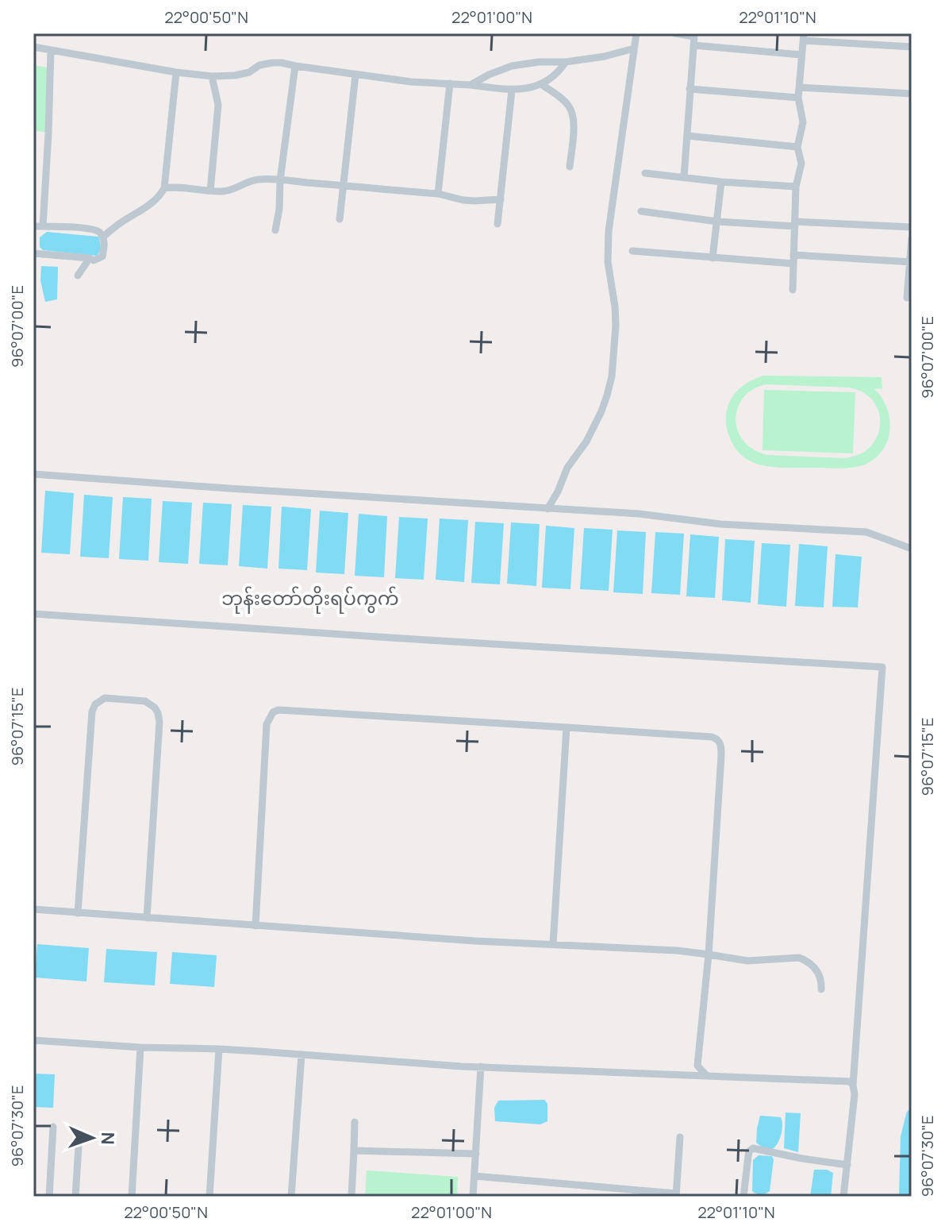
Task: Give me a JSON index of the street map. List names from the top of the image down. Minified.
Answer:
{"districts":["ဘုန်းတော်တိုးရပ်ကွက်"],"north":"right","coordinates":["22°00'50\"N","22°01'00\"N","22°01'10\"N","96°07'00\"E","96°07'15\"E","96°07'30\"E"]}
